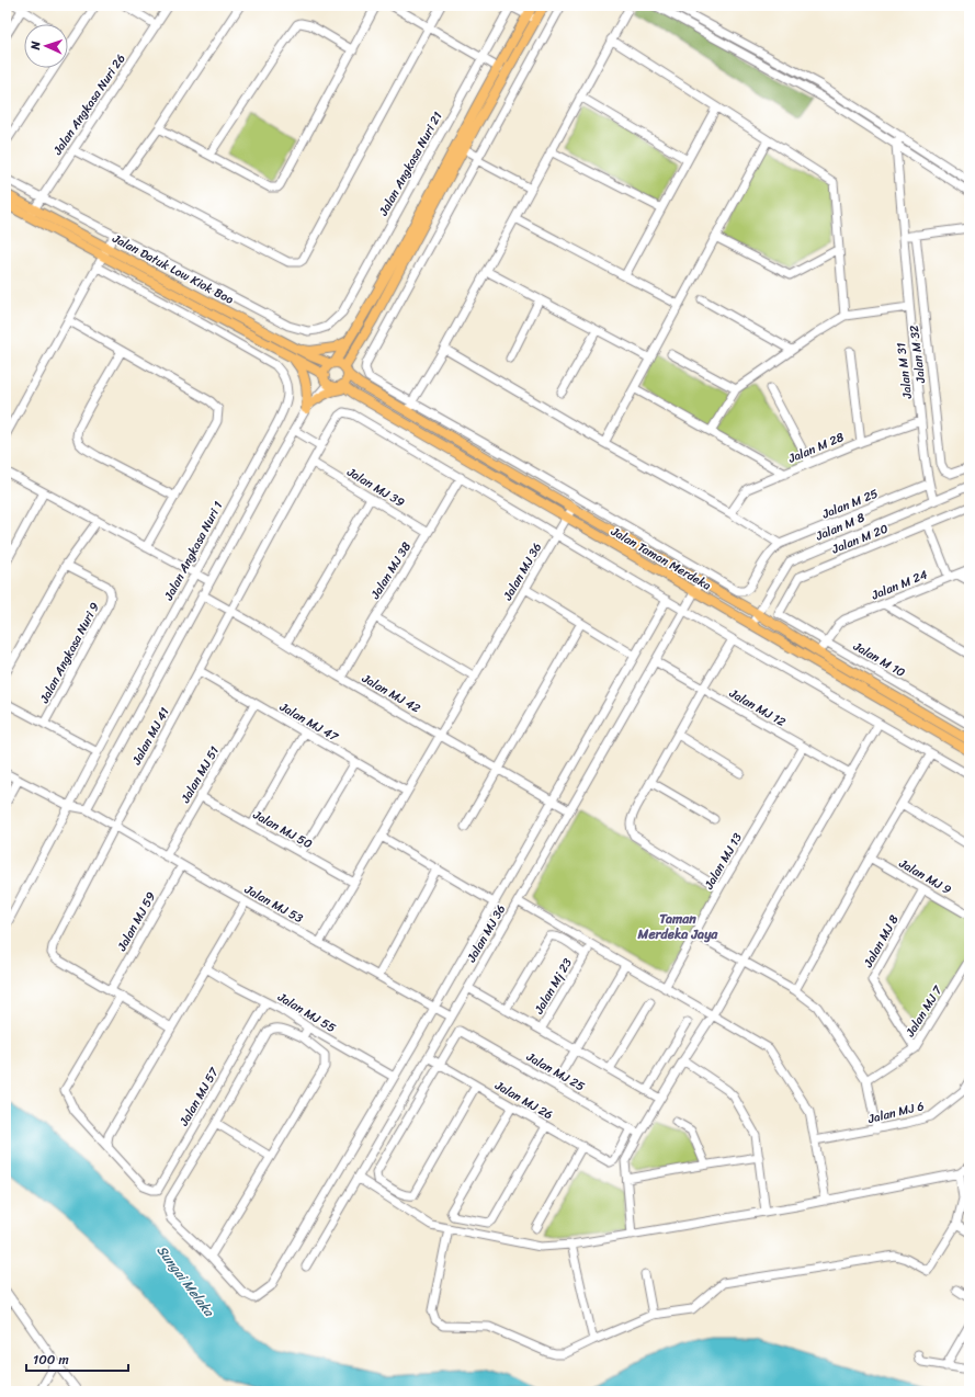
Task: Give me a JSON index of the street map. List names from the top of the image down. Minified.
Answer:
{"streets":{"main road":["Jalan Datuk Low Kiok Boo","Jalan Taman Merdeka"],"street":["Jalan Angkasa Nuri 26","Jalan Angkasa Nuri 21","Jalan M 32","Jalan M 31","Jalan M 28","Jalan MJ 39","Jalan M 25","Jalan M 8","Jalan M 20","Jalan Angkasa Nuri 1","Jalan MJ 38","Jalan MJ 36","Jalan M 24","Jalan Angkasa Nuri 9","Jalan M 10","Jalan MJ 42","Jalan MJ 12","Jalan MJ 47","Jalan MJ 41","Jalan MJ 51","Jalan MJ 50","Jalan MJ 13","Jalan MJ 9","Jalan MJ 53","Jalan MJ 59","Jalan MJ 8","Jalan Mj 23","Jalan MJ 7","Jalan MJ 55","Jalan MJ 25","Jalan MJ 57","Jalan MJ 26","Jalan MJ 6"]},"crossings":[["Jalan Angkasa Nuri 26","Jalan Datuk Low Kiok Boo"],["Jalan Datuk Low Kiok Boo","Jalan Taman Merdeka"],["Jalan M 31","Jalan M 28"],["Jalan M 31","Jalan M 25"],["Jalan M 31","Jalan M 8"],["Jalan MJ 39","Jalan MJ 38"],["Jalan MJ 39","Jalan MJ 41"],["Jalan M 8","Jalan Taman Merdeka"],["Jalan M 20","Jalan M 10"],["Jalan Angkasa Nuri 1","Jalan MJ 53"],["Jalan Taman Merdeka","Jalan MJ 36"],["Jalan MJ 38","Jalan MJ 42"],["Jalan MJ 38","Jalan MJ 41"],["Jalan MJ 36","Jalan MJ 42"],["Jalan MJ 36","Jalan MJ 12"],["Jalan MJ 36","Jalan MJ 47"],["Jalan MJ 36","Jalan MJ 50"],["Jalan MJ 36","Jalan MJ 53"],["Jalan MJ 36","Jalan MJ 26"],["Jalan M 24","Jalan M 10"],["Jalan MJ 42","Jalan MJ 41"],["Jalan MJ 12","Jalan MJ 13"],["Jalan MJ 47","Jalan MJ 41"],["Jalan MJ 47","Jalan MJ 51"],["Jalan MJ 41","Jalan MJ 53"],["Jalan MJ 41","Jalan MJ 59"],["Jalan MJ 51","Jalan MJ 50"],["Jalan MJ 51","Jalan MJ 53"],["Jalan MJ 9","Jalan MJ 8"],["Jalan MJ 53","Jalan MJ 59"],["Jalan MJ 8","Jalan MJ 7"],["Jalan MJ 55","Jalan MJ 57"],["Jalan MJ 25","Jalan MJ 26"]],"districts":["Taman Merdeka Jaya"],"water":["Sungai Melaka"],"scale_bar":"100 m","north":"left"}
